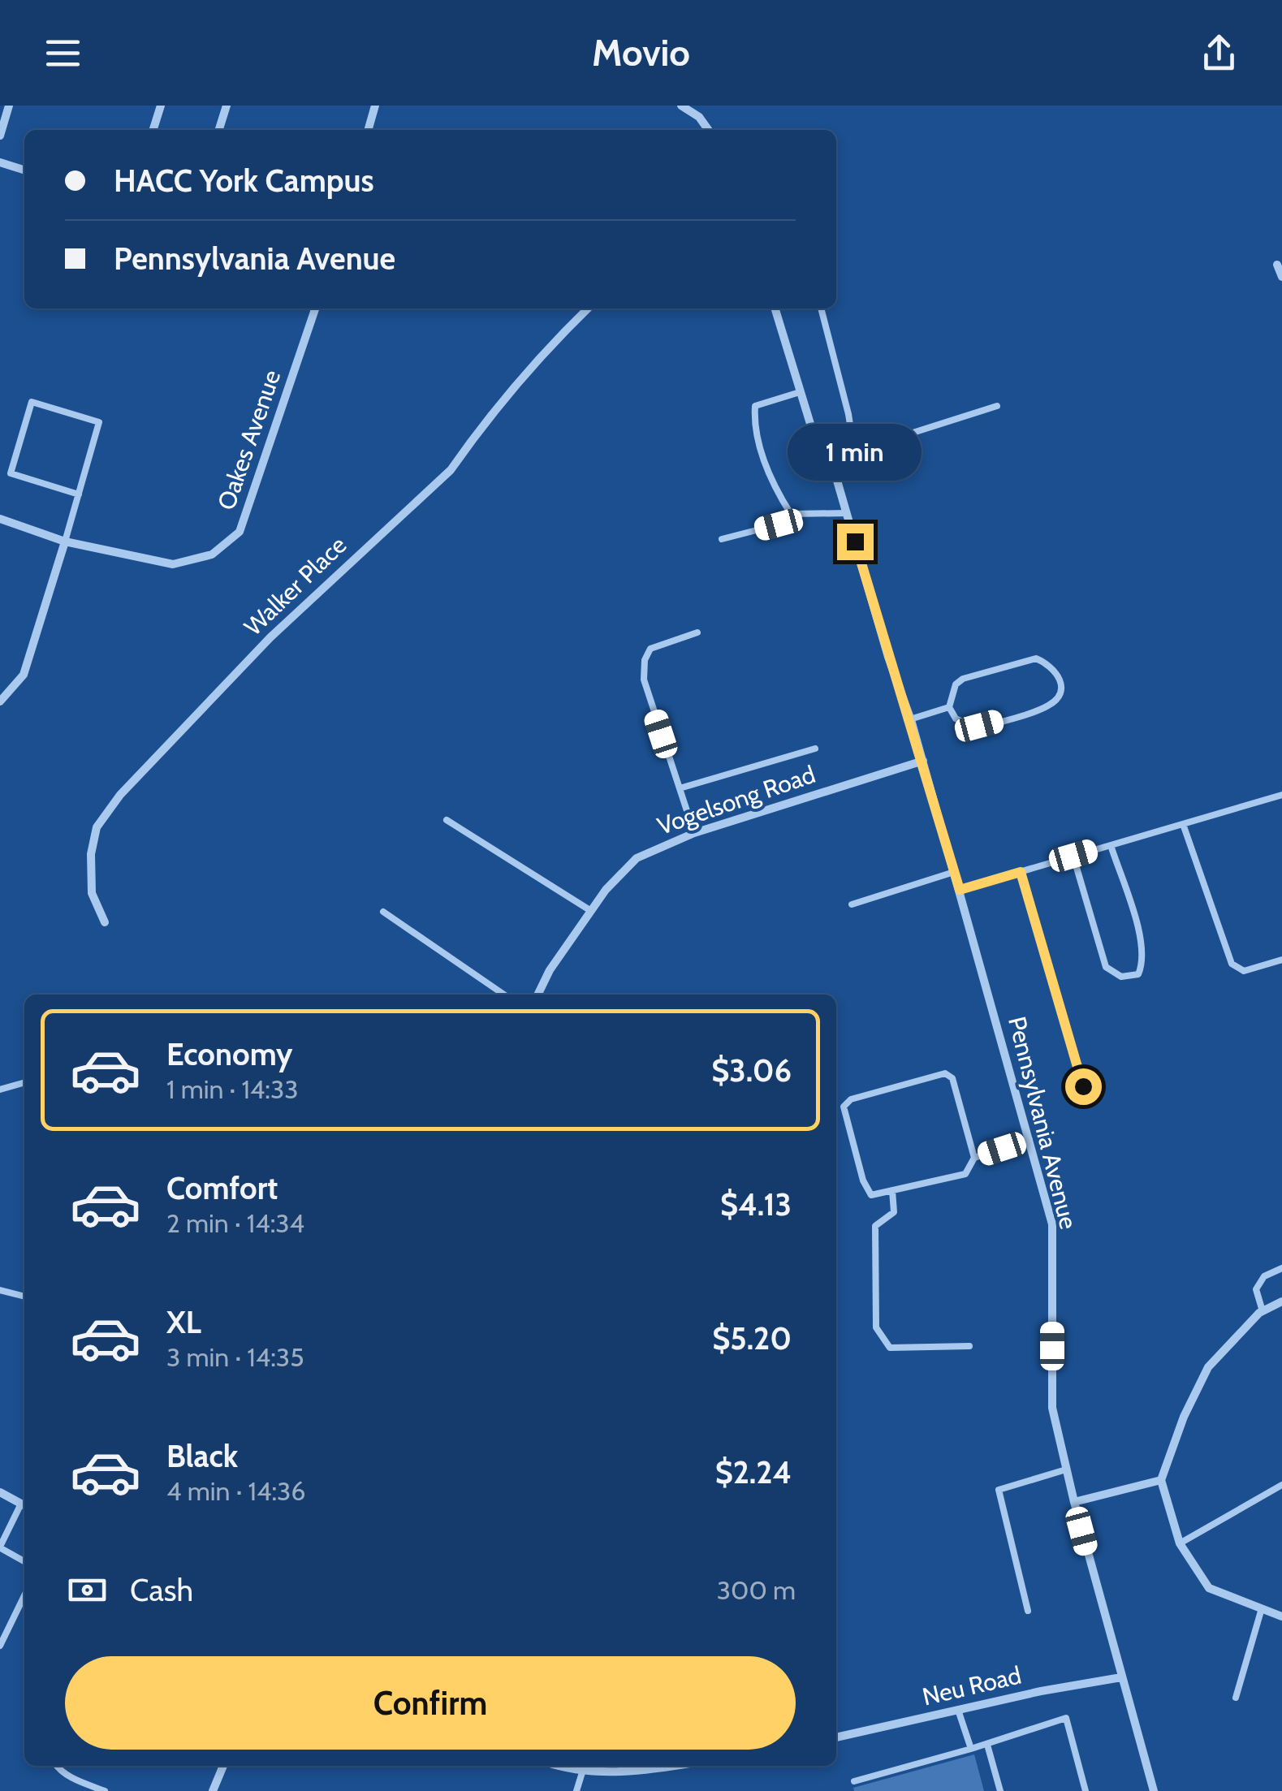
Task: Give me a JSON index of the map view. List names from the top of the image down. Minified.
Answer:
{"streets":{"street":["Oakes Avenue","Walker Place","Vogelsong Road","Pennsylvania Avenue","Neu Road"]},"crossings":[["Vogelsong Road","Pennsylvania Avenue"],["Pennsylvania Avenue","Neu Road"]],"page":{"header":"Movio","banner":["HACC York Campus","Pennsylvania Avenue"],"bubble":"1 min","list":[{"name":"Economy","note":"1 min · 14:33","value":"$3.06"},{"name":"Comfort","note":"2 min · 14:34","value":"$4.13"},{"name":"XL","note":"3 min · 14:35","value":"$5.20"},{"name":"Black","note":"4 min · 14:36","value":"$2.24"}],"pay":["Cash","300 m"],"buttons":"Confirm"}}
